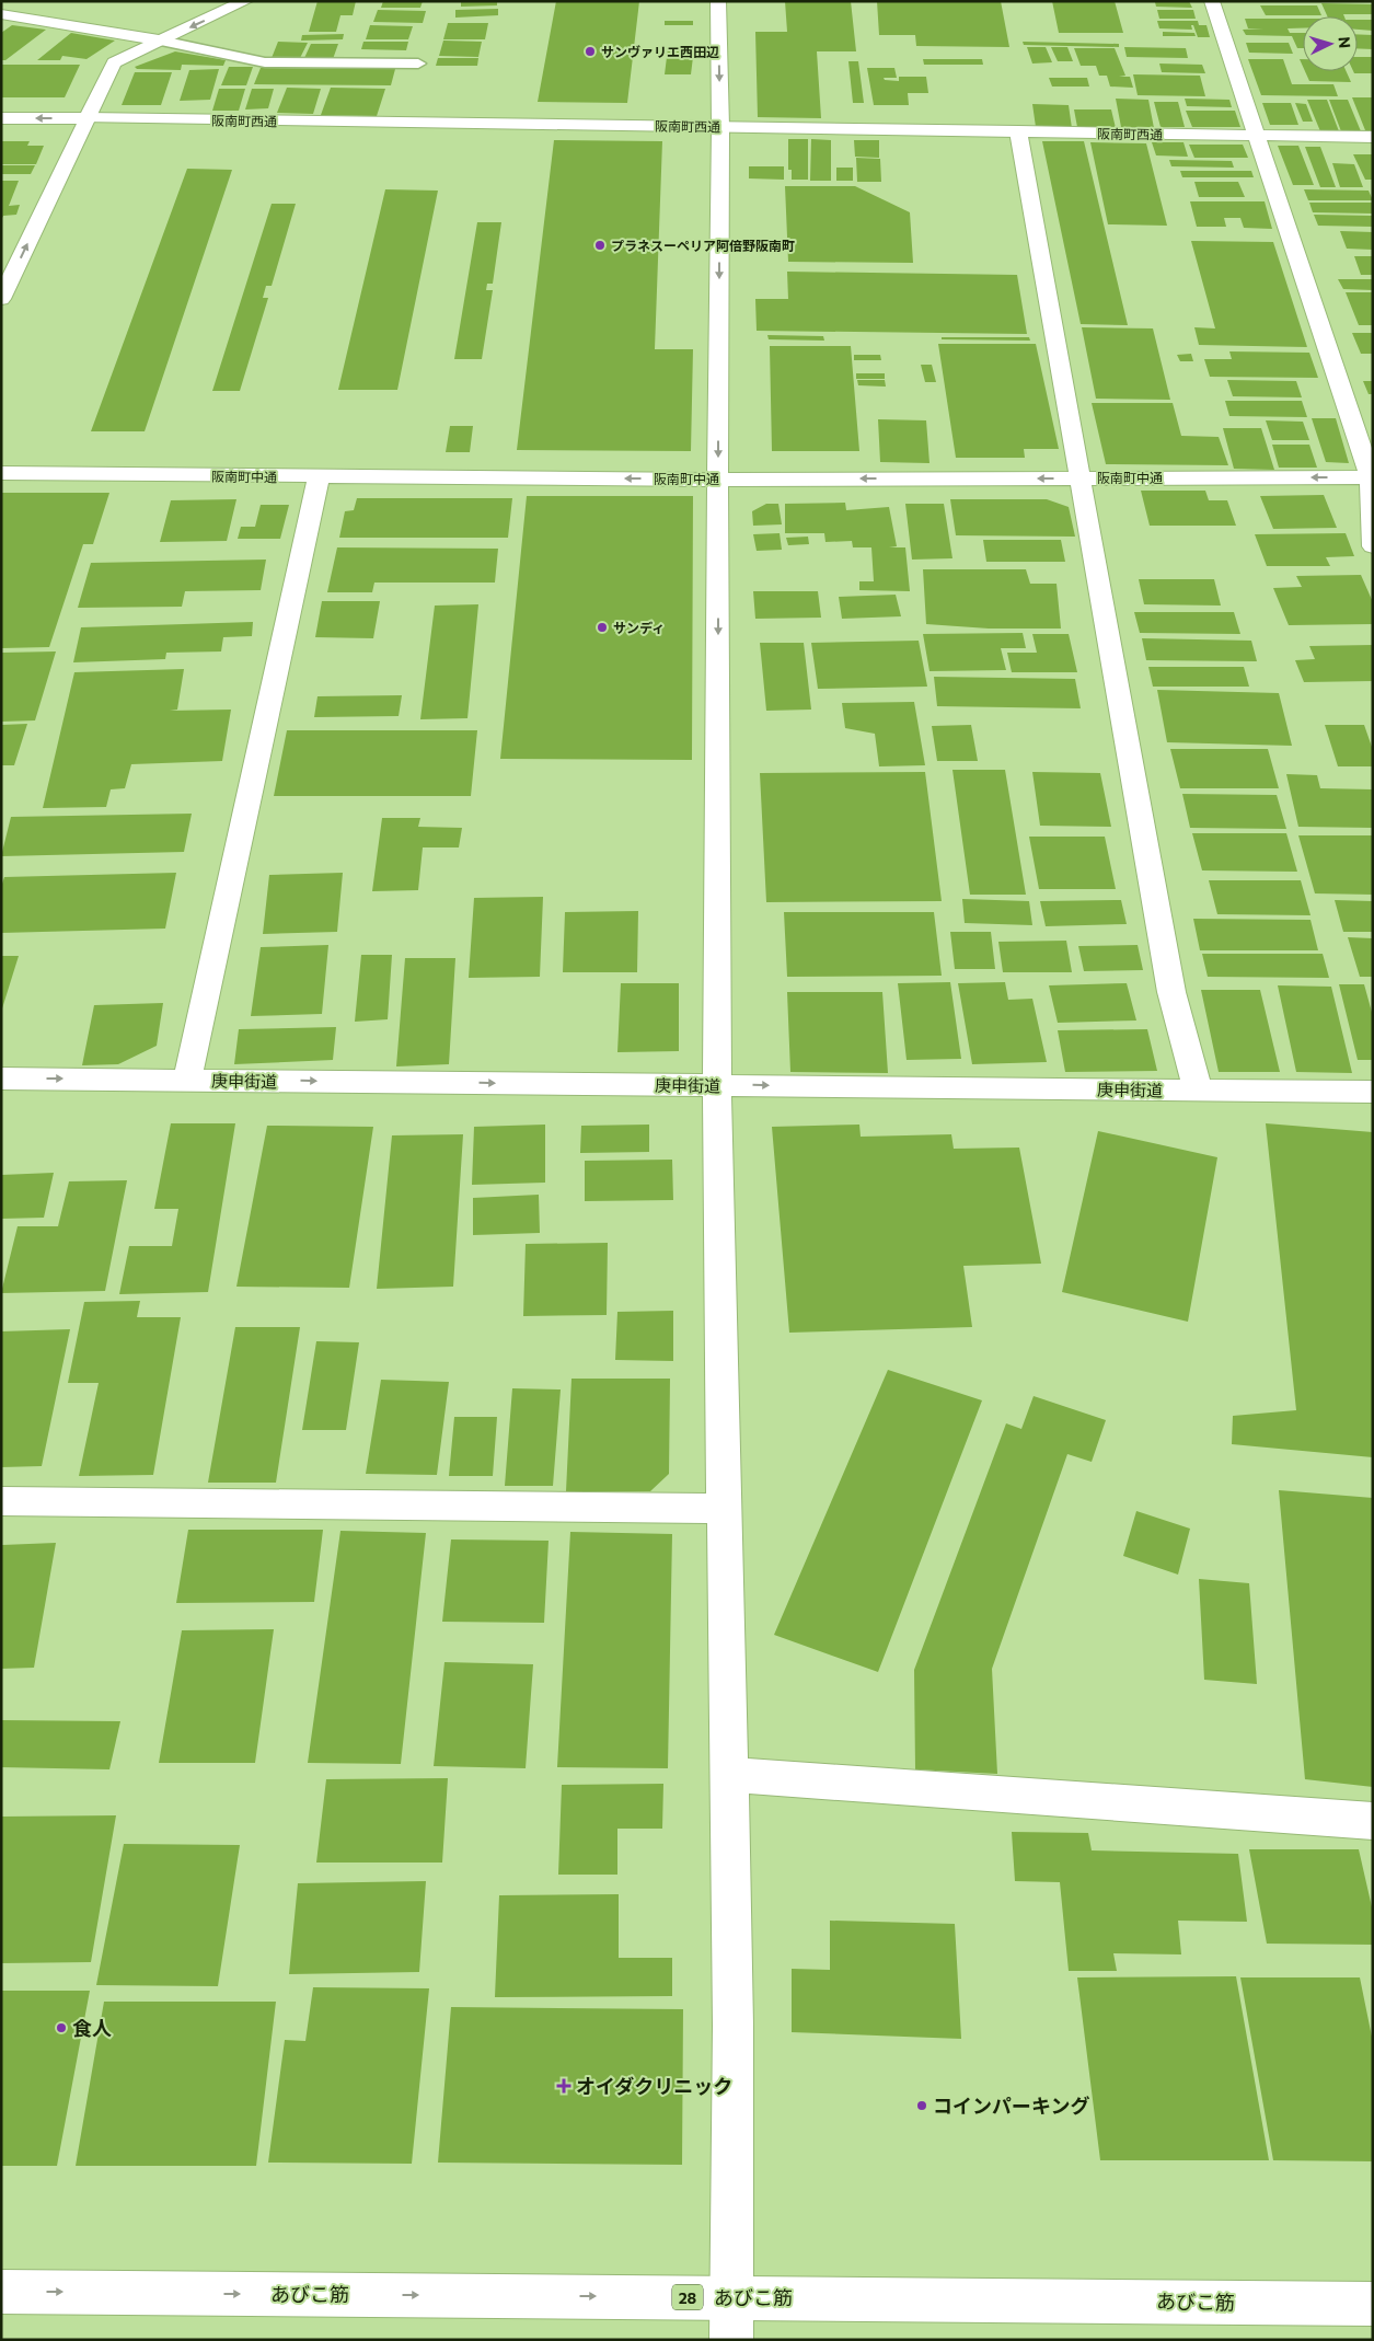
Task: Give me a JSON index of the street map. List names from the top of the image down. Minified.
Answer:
{"streets":{"street":["阪南町西通","阪南町中通","庚申街道","あびこ筋","28"]},"one_way":["阪南町中通","庚申街道","あびこ筋"],"places":{"other":["サンヴァリエ西田辺","プラネスーペリア阿倍野阪南町","サンディ","食人","コインパーキング"],"health":["オイダクリニック"]},"north":"right"}
